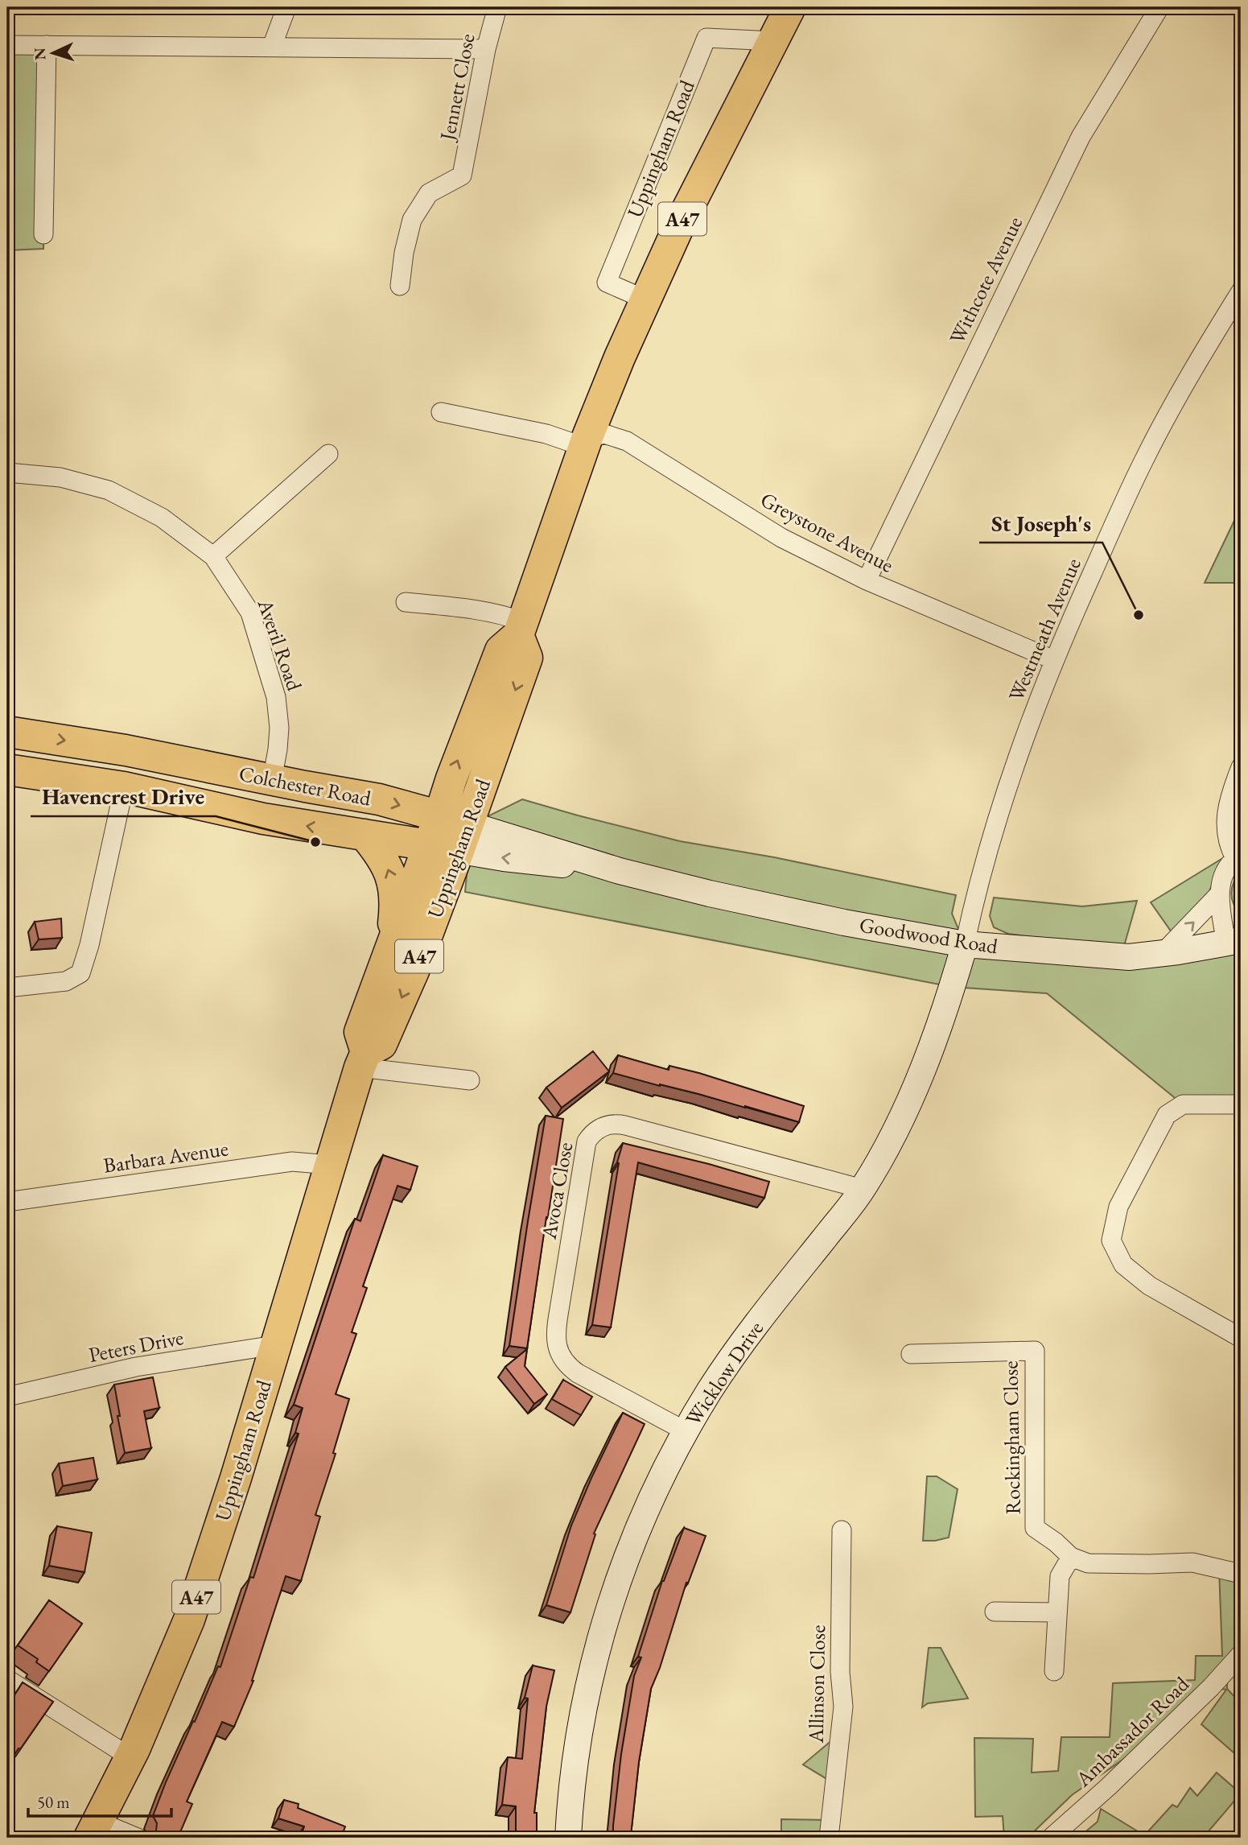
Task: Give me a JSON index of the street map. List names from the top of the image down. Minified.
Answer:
{"streets":{"highway":["Uppingham Road","A47","Colchester Road"],"street":["Jennett Close","Withcote Avenue","Greystone Avenue","Westmeath Avenue","Averil Road","Goodwood Road","Barbara Avenue","Avoca Close","Peters Drive","Wicklow Drive","Rockingham Close","Allinson Close","Ambassador Road"]},"crossings":[["Uppingham Road","A47"],["Uppingham Road","Colchester Road"],["Uppingham Road","Goodwood Road"],["Uppingham Road","Barbara Avenue"],["Uppingham Road","Peters Drive"],["A47","Greystone Avenue"],["Withcote Avenue","Greystone Avenue"],["Greystone Avenue","Westmeath Avenue"],["Westmeath Avenue","Goodwood Road"],["Westmeath Avenue","Wicklow Drive"],["Averil Road","Colchester Road"],["Colchester Road","Goodwood Road"],["Goodwood Road","Wicklow Drive"],["Avoca Close","Wicklow Drive"]],"places":["St Joseph's","Havencrest Drive"],"scale_bar":"50 m","north":"left"}
